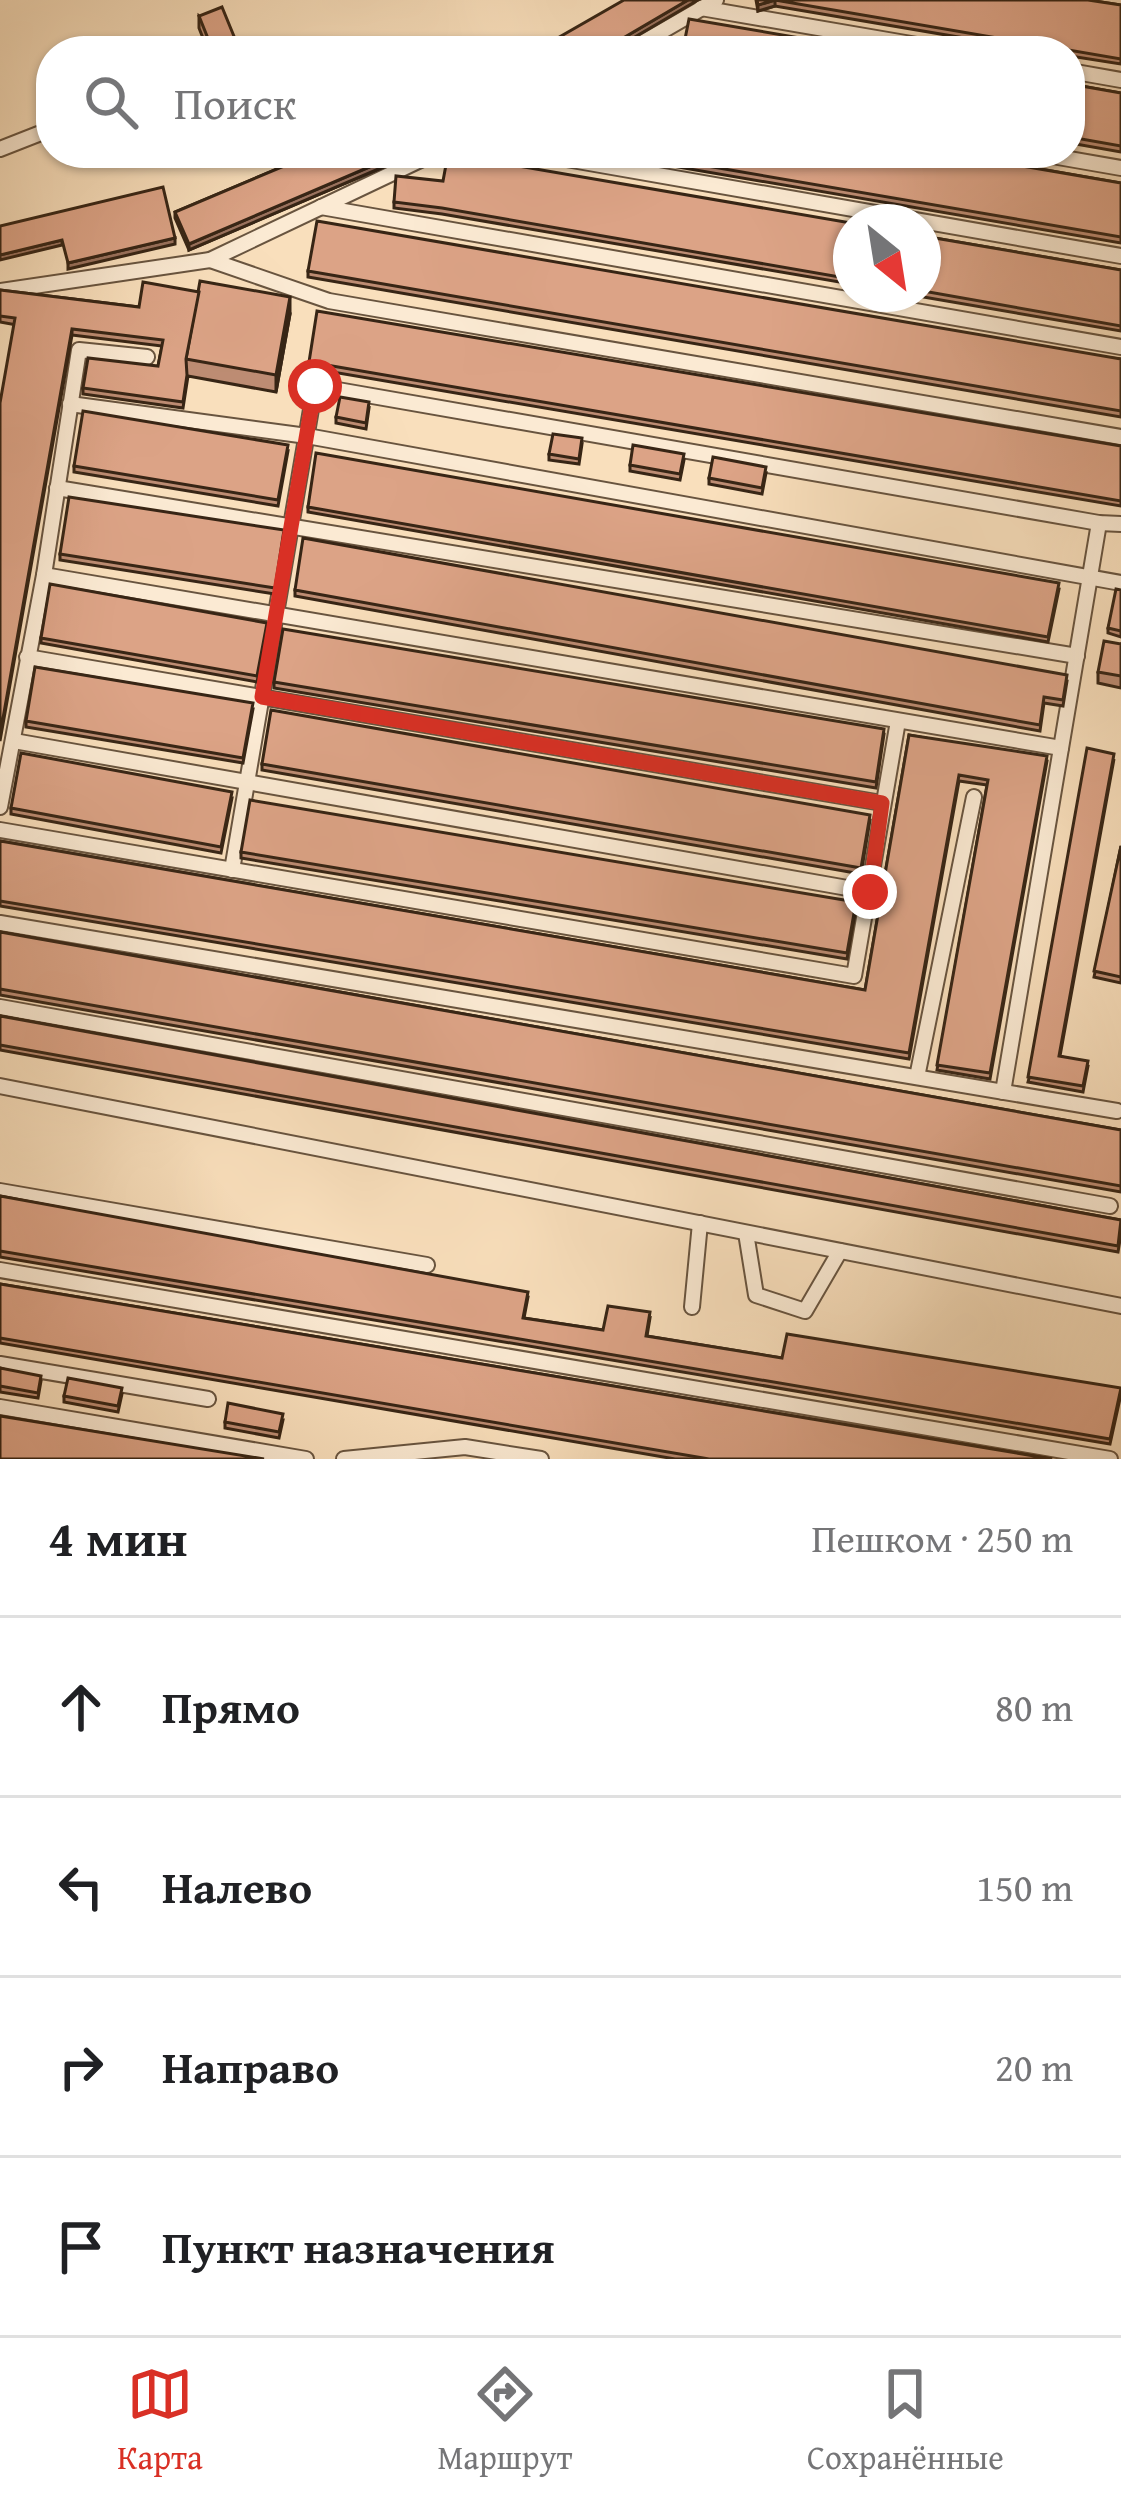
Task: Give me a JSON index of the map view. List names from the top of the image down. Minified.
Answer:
{"north":"bottom right","page":{"search":"Поиск","heading":["4 мин","Пешком · 250 m"],"list":[["Прямо","80 m"],["Налево","150 m"],["Направо","20 m"],"Пункт назначения"],"nav":["Карта","Маршрут","Сохранённые"]}}
